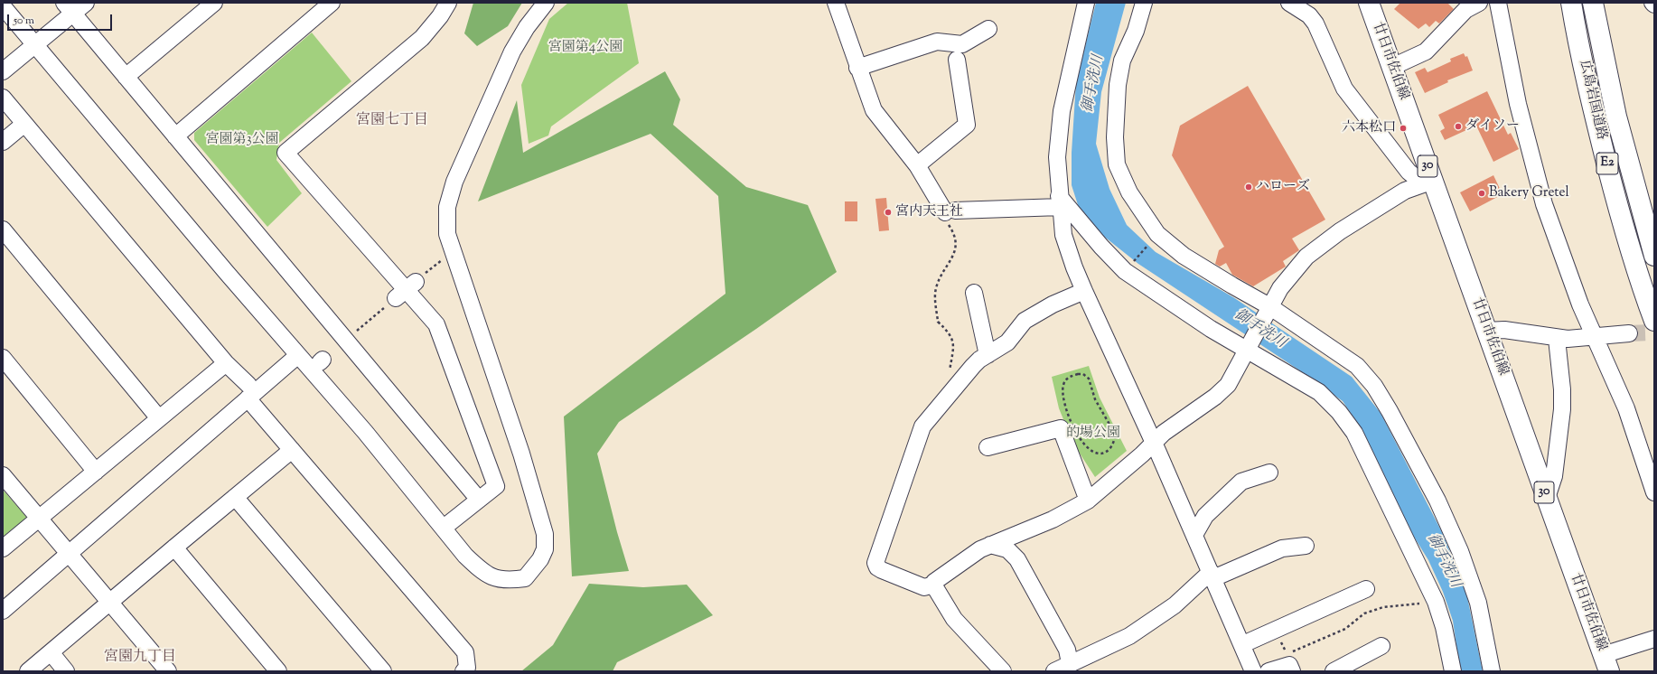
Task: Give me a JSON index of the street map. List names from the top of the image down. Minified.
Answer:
{"streets":{"main road":["廿日市佐伯線","広島岩国道路","E2","30"]},"districts":["宮園七丁目","宮園九丁目"],"water":["御手洗川"],"parks":["宮園第4公園","宮園第3公園","的場公園"],"places":["ダイソー","六本松口","ハローズ","Bakery Gretel","宮内天王社"],"scale_bar":"50 m"}
